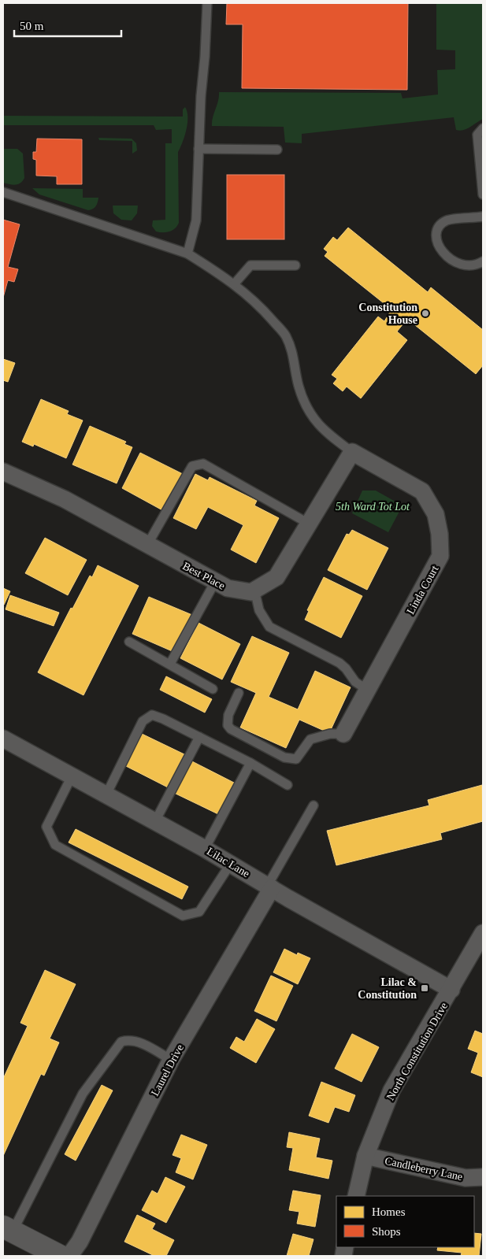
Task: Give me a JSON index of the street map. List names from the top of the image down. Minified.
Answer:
{"streets":{"street":["Best Place","Linda Court","Lilac Lane","North Constitution Drive","Laurel Drive","Candleberry Lane"]},"crossings":[["Lilac Lane","North Constitution Drive"],["Lilac Lane","Laurel Drive"],["North Constitution Drive","Candleberry Lane"]],"parks":["5th Ward Tot Lot"],"places":{"other":["Constitution House"],"transit":["Lilac & Constitution"]},"legend":["Homes","Shops"],"scale_bar":"50 m"}
